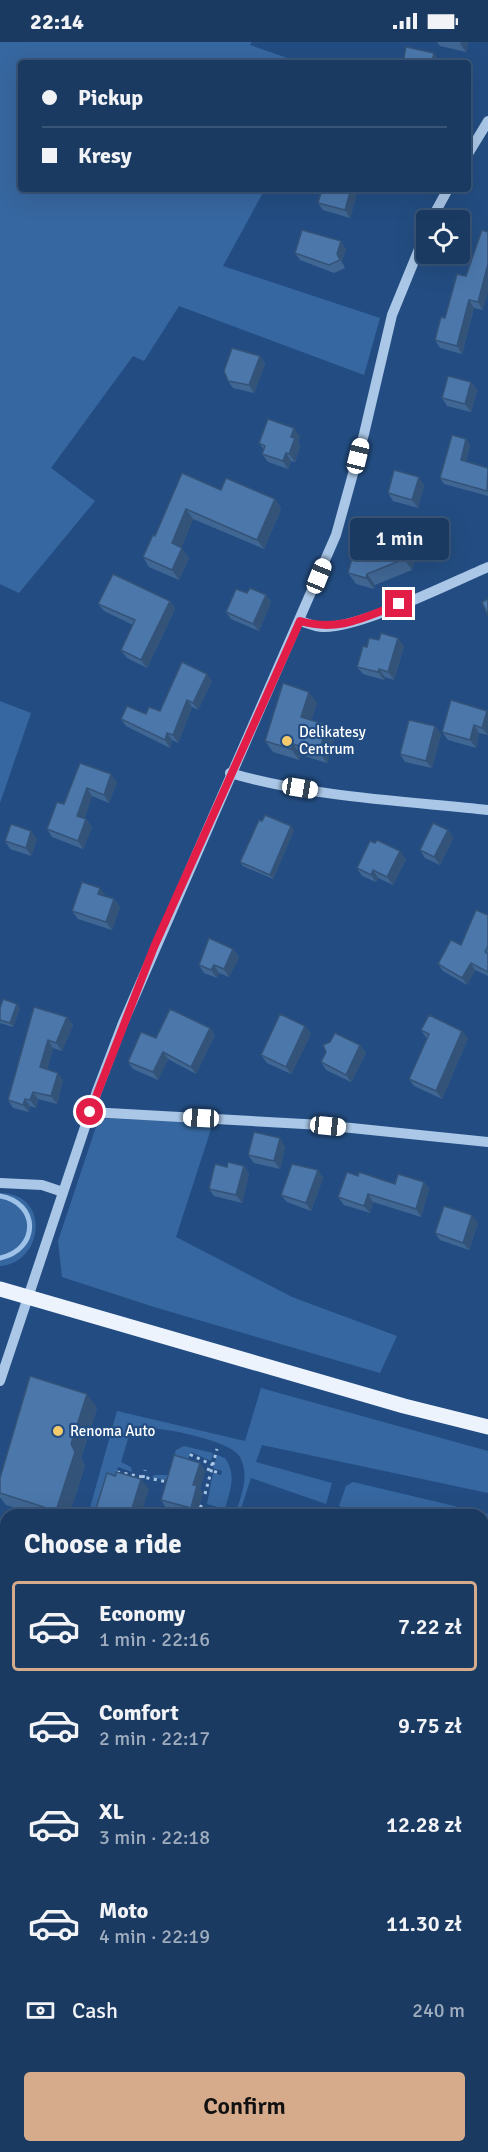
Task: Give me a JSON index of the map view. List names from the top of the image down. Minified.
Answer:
{"places":["Delikatesy Centrum","Renoma Auto"],"page":{"status":"22:14","banner":["Pickup","Kresy"],"bubble":"1 min","heading":"Choose a ride","list":[{"name":"Economy","note":"1 min · 22:16","value":"7.22 zł"},{"name":"Comfort","note":"2 min · 22:17","value":"9.75 zł"},{"name":"XL","note":"3 min · 22:18","value":"12.28 zł"},{"name":"Moto","note":"4 min · 22:19","value":"11.30 zł"}],"pay":["Cash","240 m"],"buttons":"Confirm"}}
